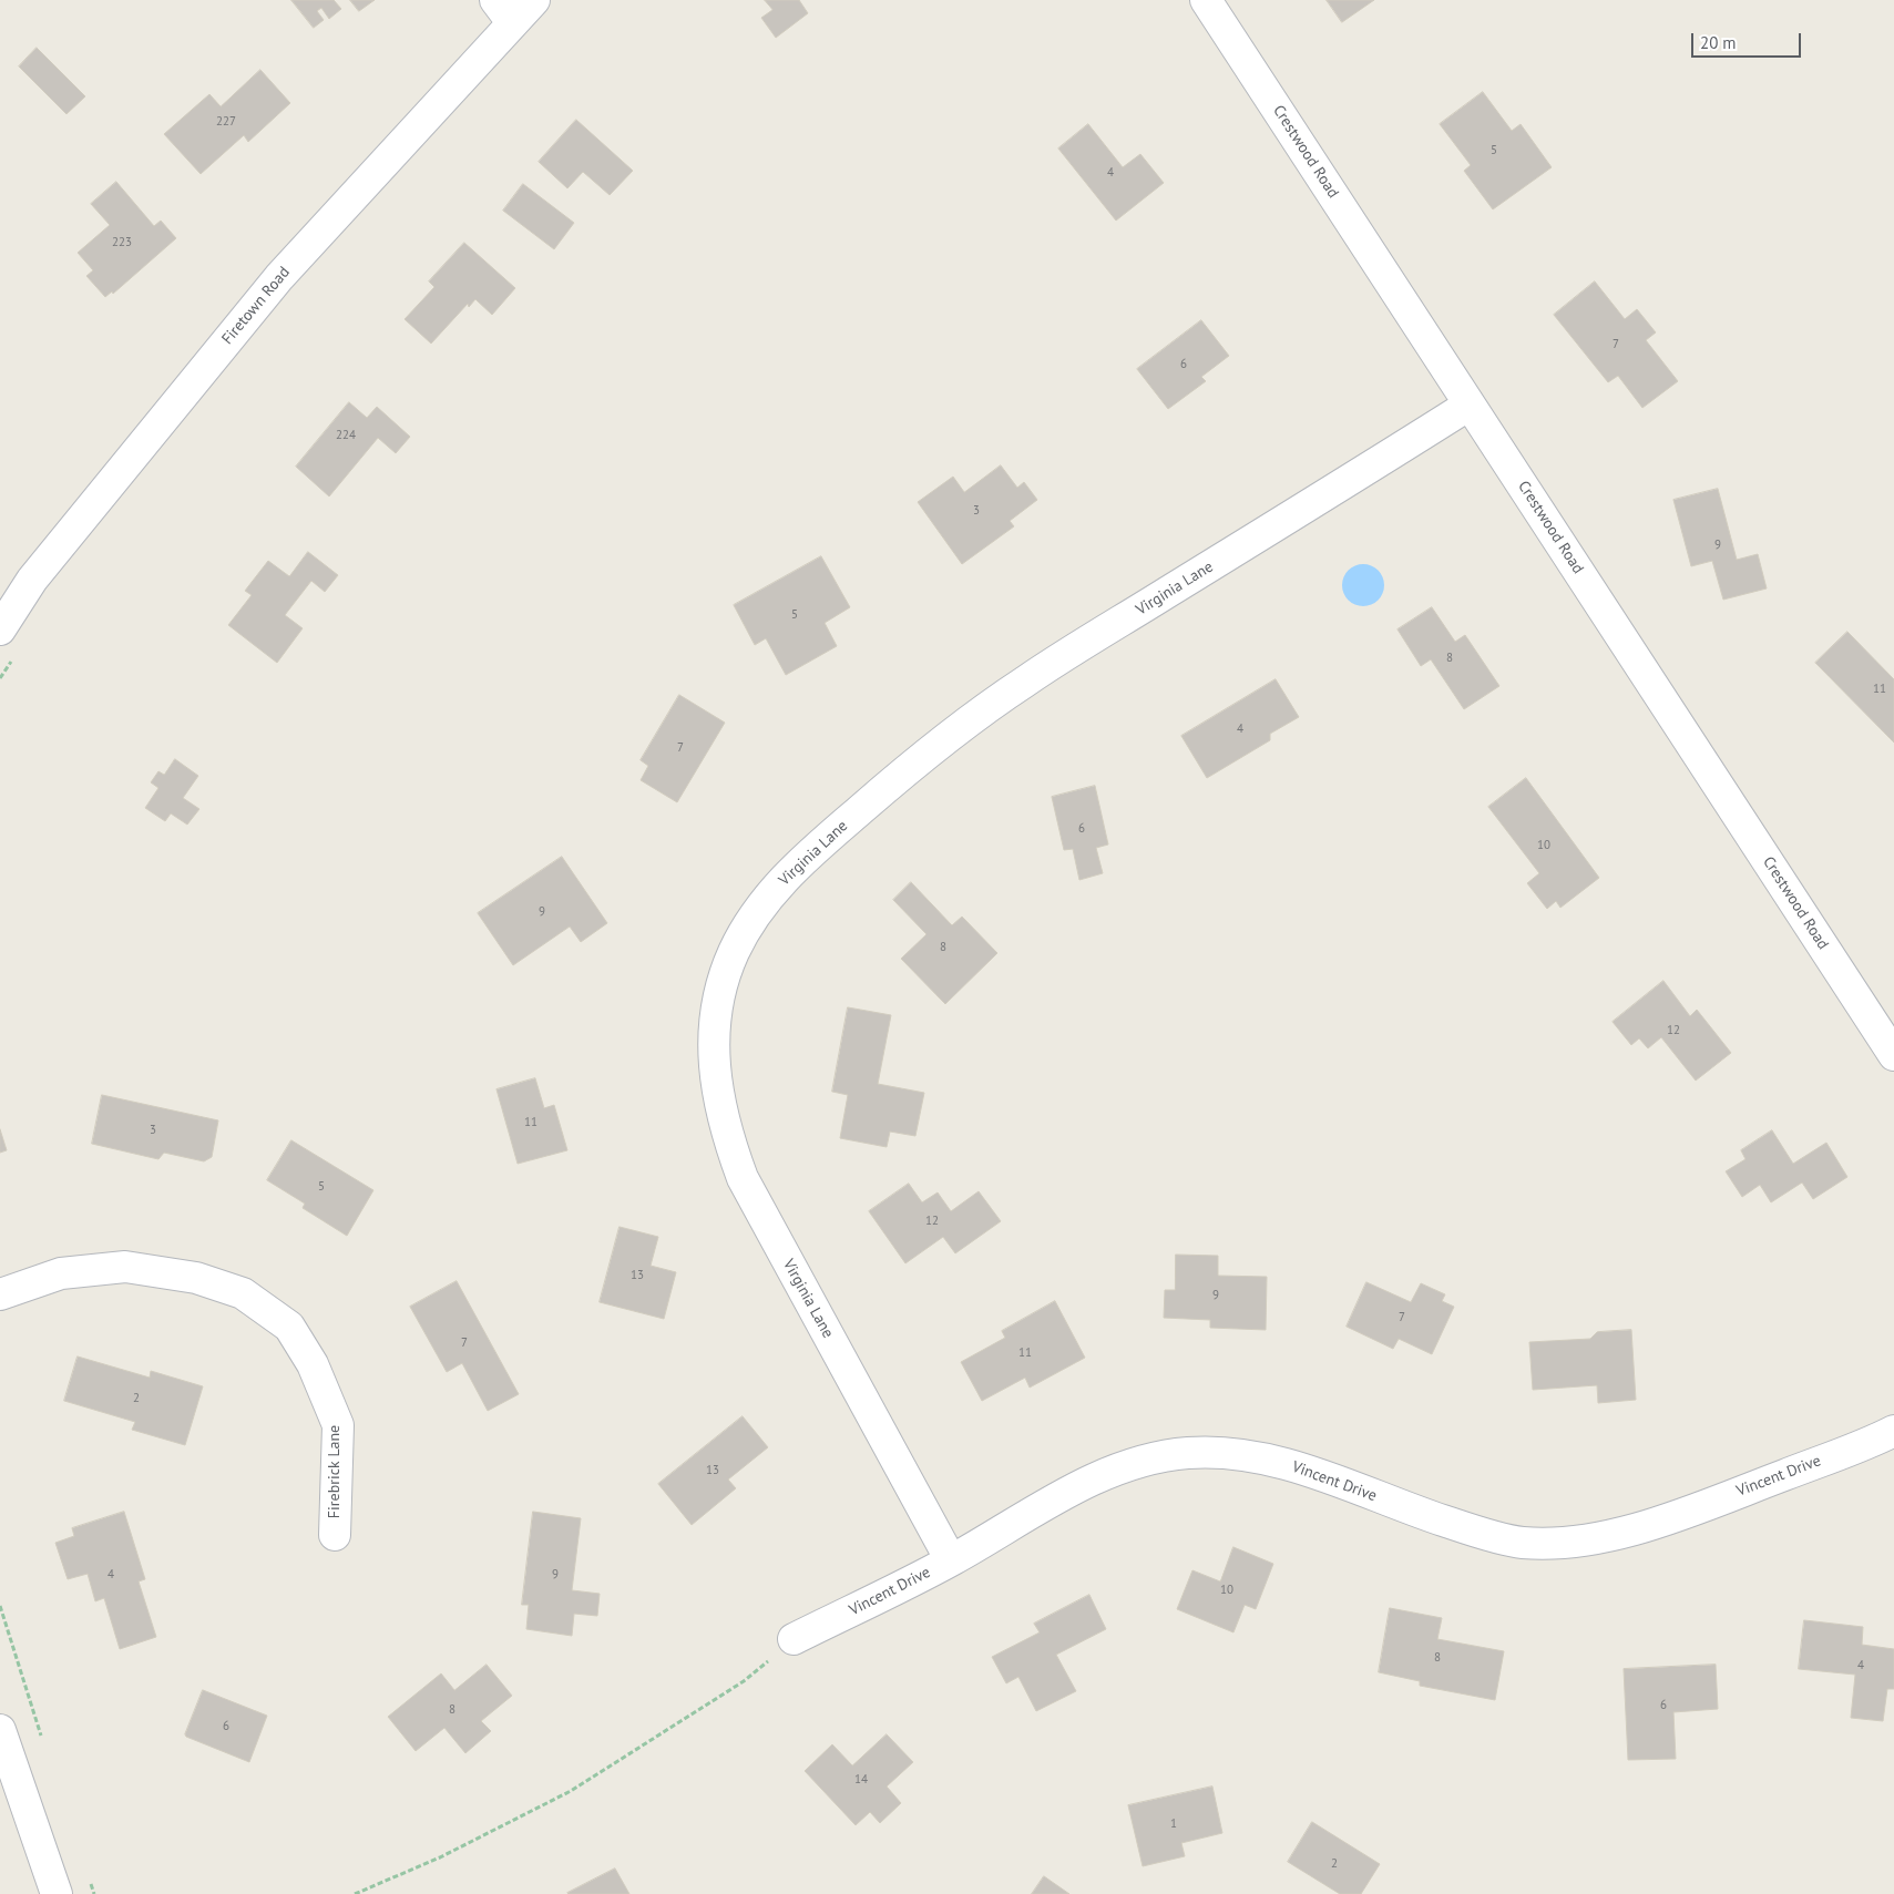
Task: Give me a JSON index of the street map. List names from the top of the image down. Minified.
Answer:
{"streets":{"street":["Crestwood Road","Firetown Road","Virginia Lane","Firebrick Lane","Vincent Drive"]},"crossings":[["Crestwood Road","Virginia Lane"],["Virginia Lane","Vincent Drive"]],"house_numbers":["227","5","4","223","7","6","224","3","9","5","8","11","4","7","6","10","9","8","12","11","3","5","12","13","9","7","7","11","2","13","4","9","10","8","4","6","8","6","14","1","2"],"scale_bar":"20 m"}
